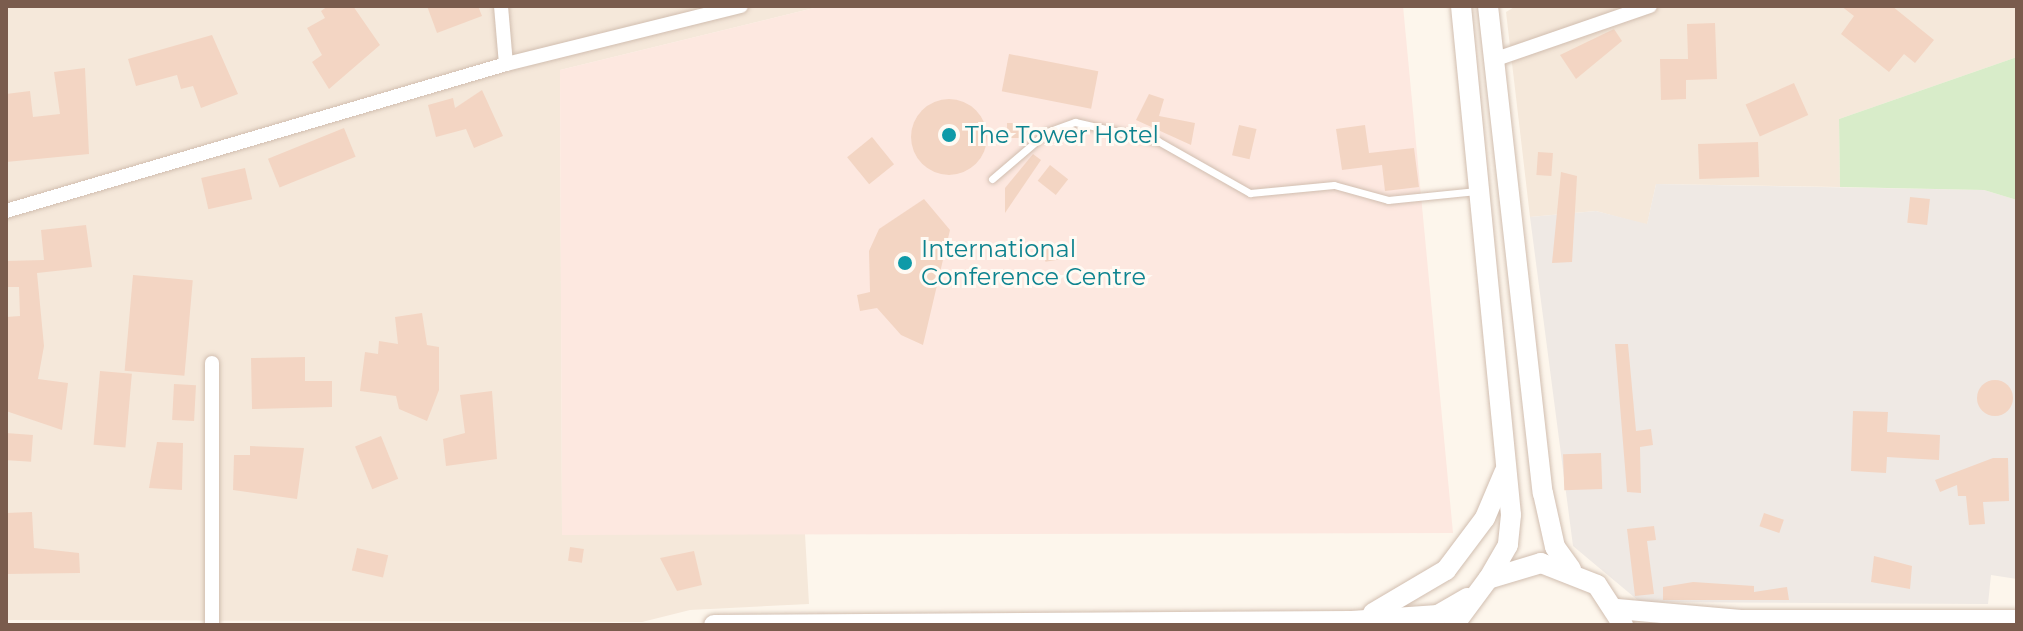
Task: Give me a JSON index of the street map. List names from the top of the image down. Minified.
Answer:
{"places":["The Tower Hotel","International Conference Centre"]}
